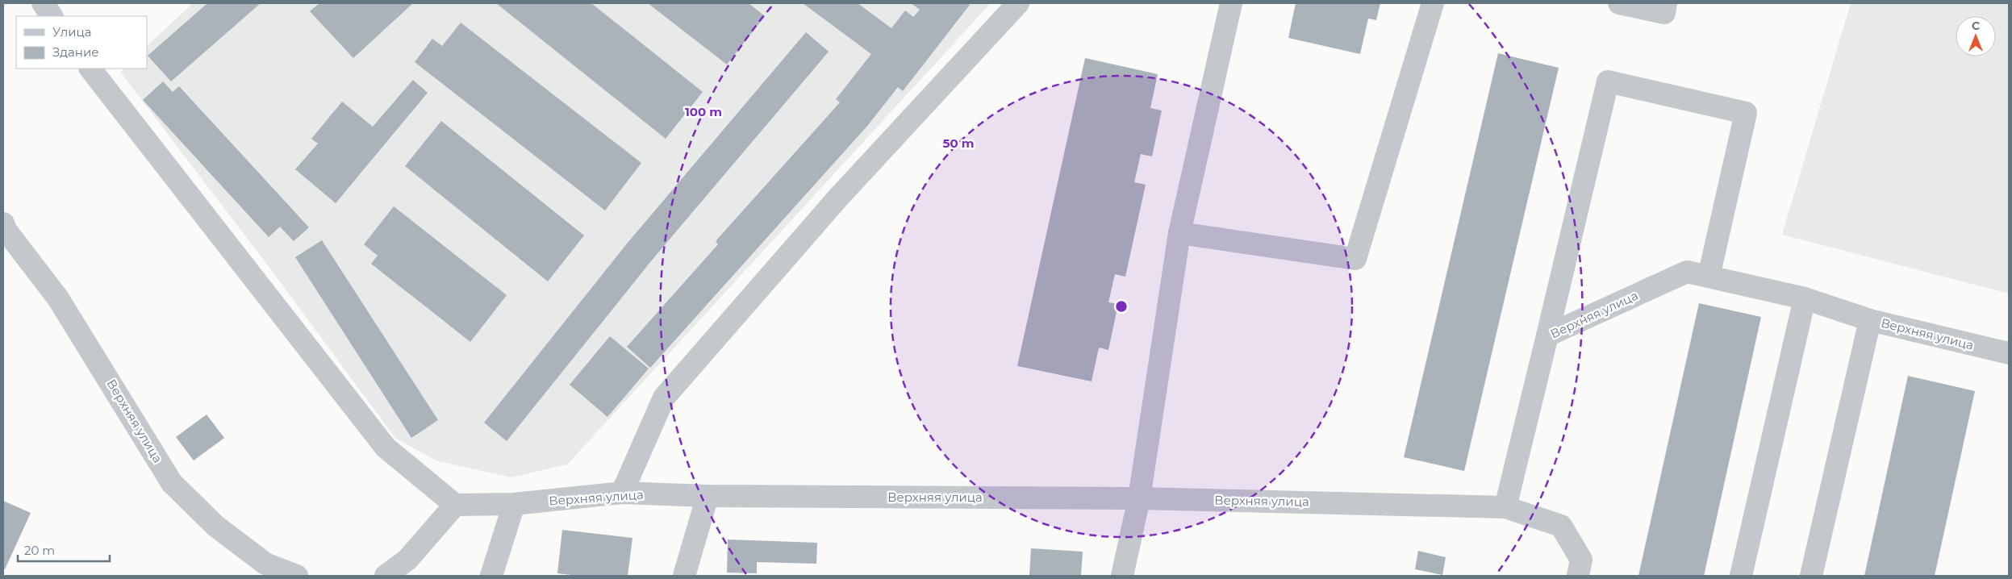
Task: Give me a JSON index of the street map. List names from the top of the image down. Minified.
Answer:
{"streets":{"street":["Верхняя улица"]},"legend":["Улица","Здание"],"scale_bar":"20 m","north":"top","rings":["100 m","50 m"]}
